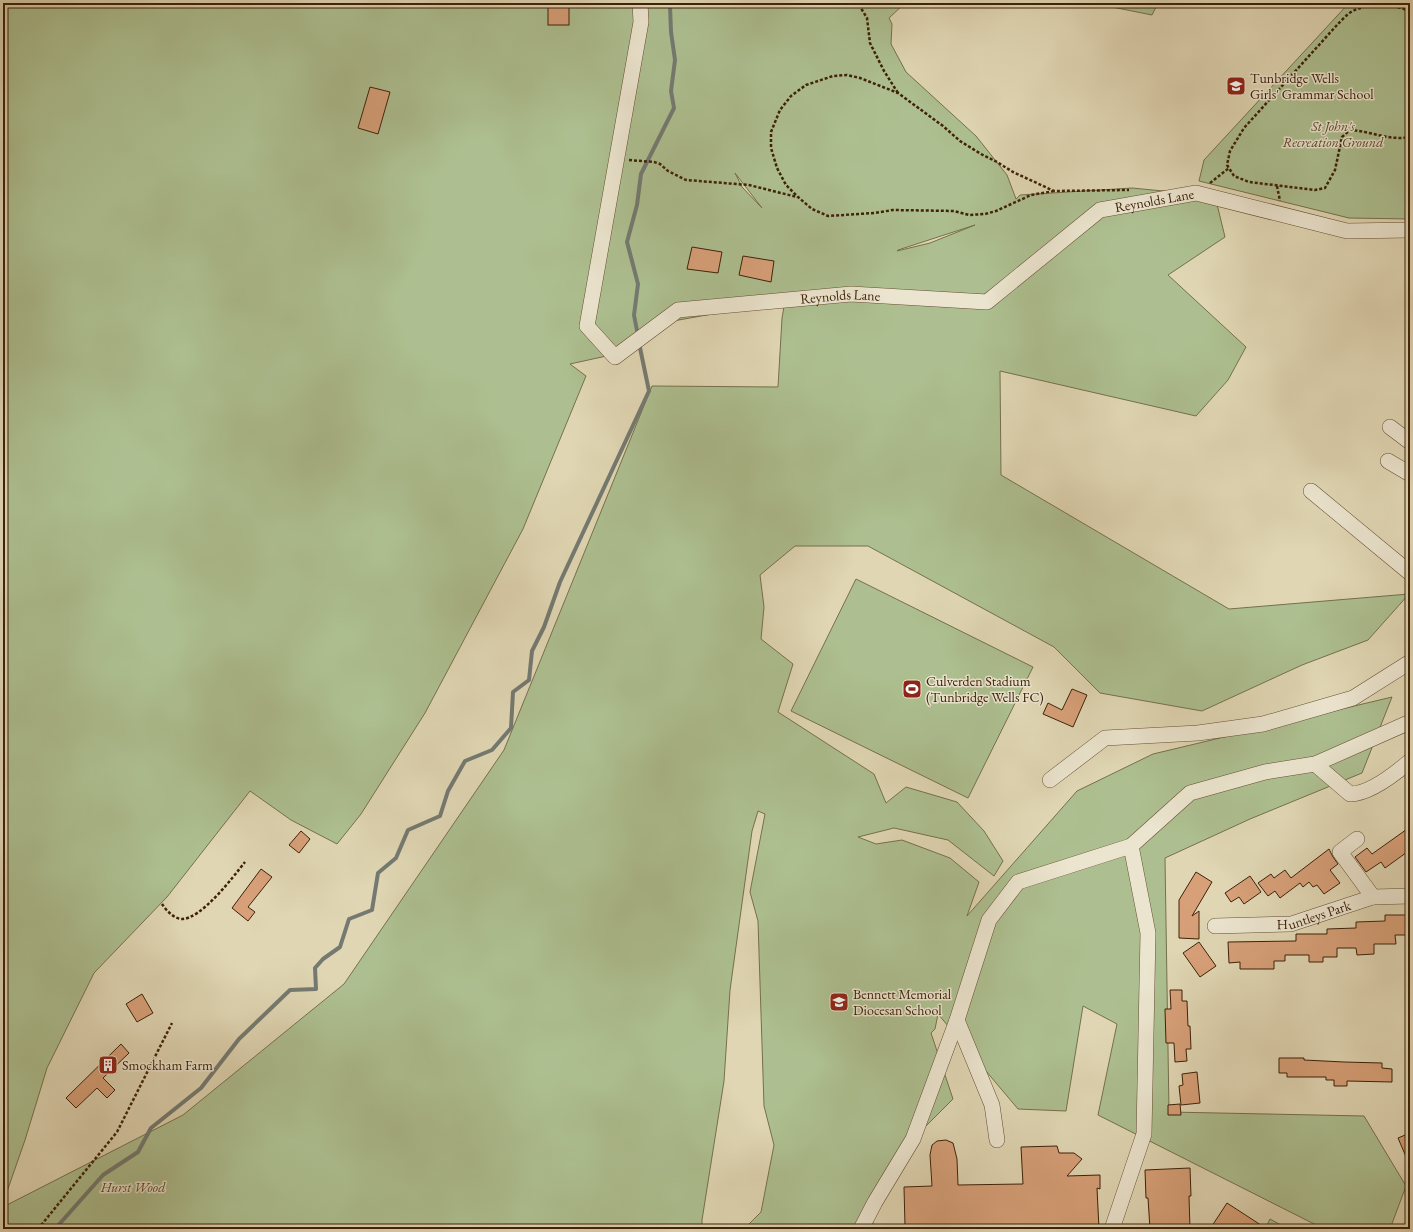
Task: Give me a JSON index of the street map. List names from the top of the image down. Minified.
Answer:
{"streets":{"street":["Reynolds Lane","Huntleys Park"]},"parks":["St John's Recreation Ground","Hurst Wood"],"places":{"school or university":["Tunbridge Wells Girls' Grammar School","Bennett Memorial Diocesan School"],"sports":["Culverden Stadium (Tunbridge Wells FC)"],"building":["Smockham Farm"]}}
